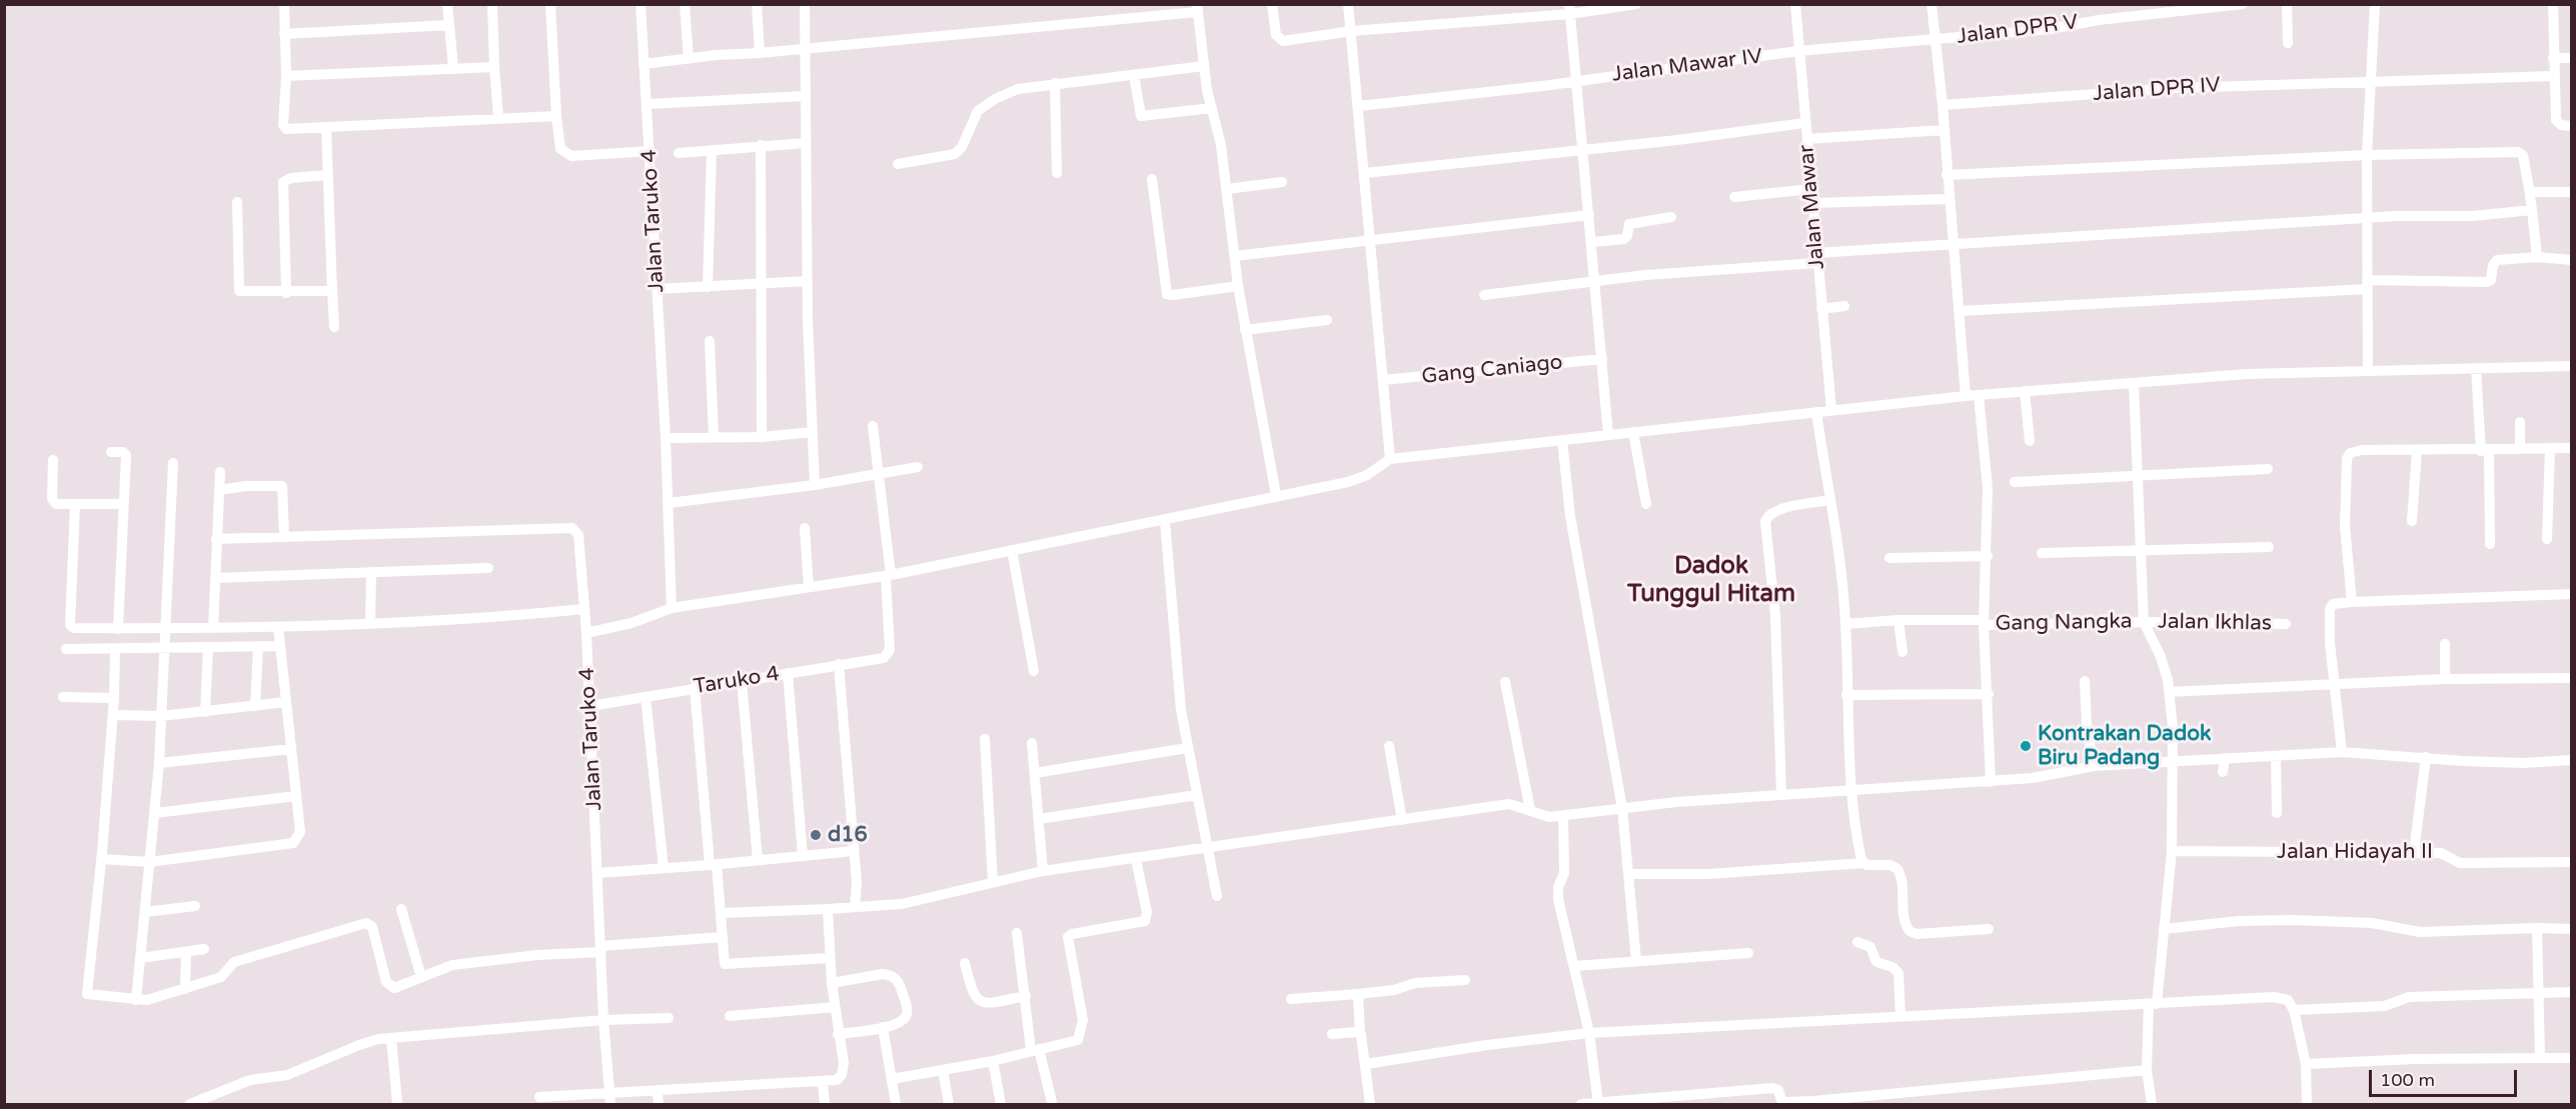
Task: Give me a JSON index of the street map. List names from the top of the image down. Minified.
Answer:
{"streets":{"street":["Jalan DPR V","Jalan Mawar IV","Jalan DPR IV","Jalan Mawar","Jalan Taruko 4","Gang Caniago","Gang Nangka","Jalan Ikhlas","Taruko 4","Jalan Hidayah II"]},"crossings":[["Jalan DPR V","Jalan Mawar IV"],["Jalan DPR V","Jalan Mawar"],["Jalan Mawar IV","Jalan Mawar"],["Jalan Taruko 4","Taruko 4"],["Gang Nangka","Jalan Ikhlas"]],"districts":["Dadok Tunggul Hitam"],"places":["Kontrakan Dadok Biru Padang","d16"],"scale_bar":"100 m"}
